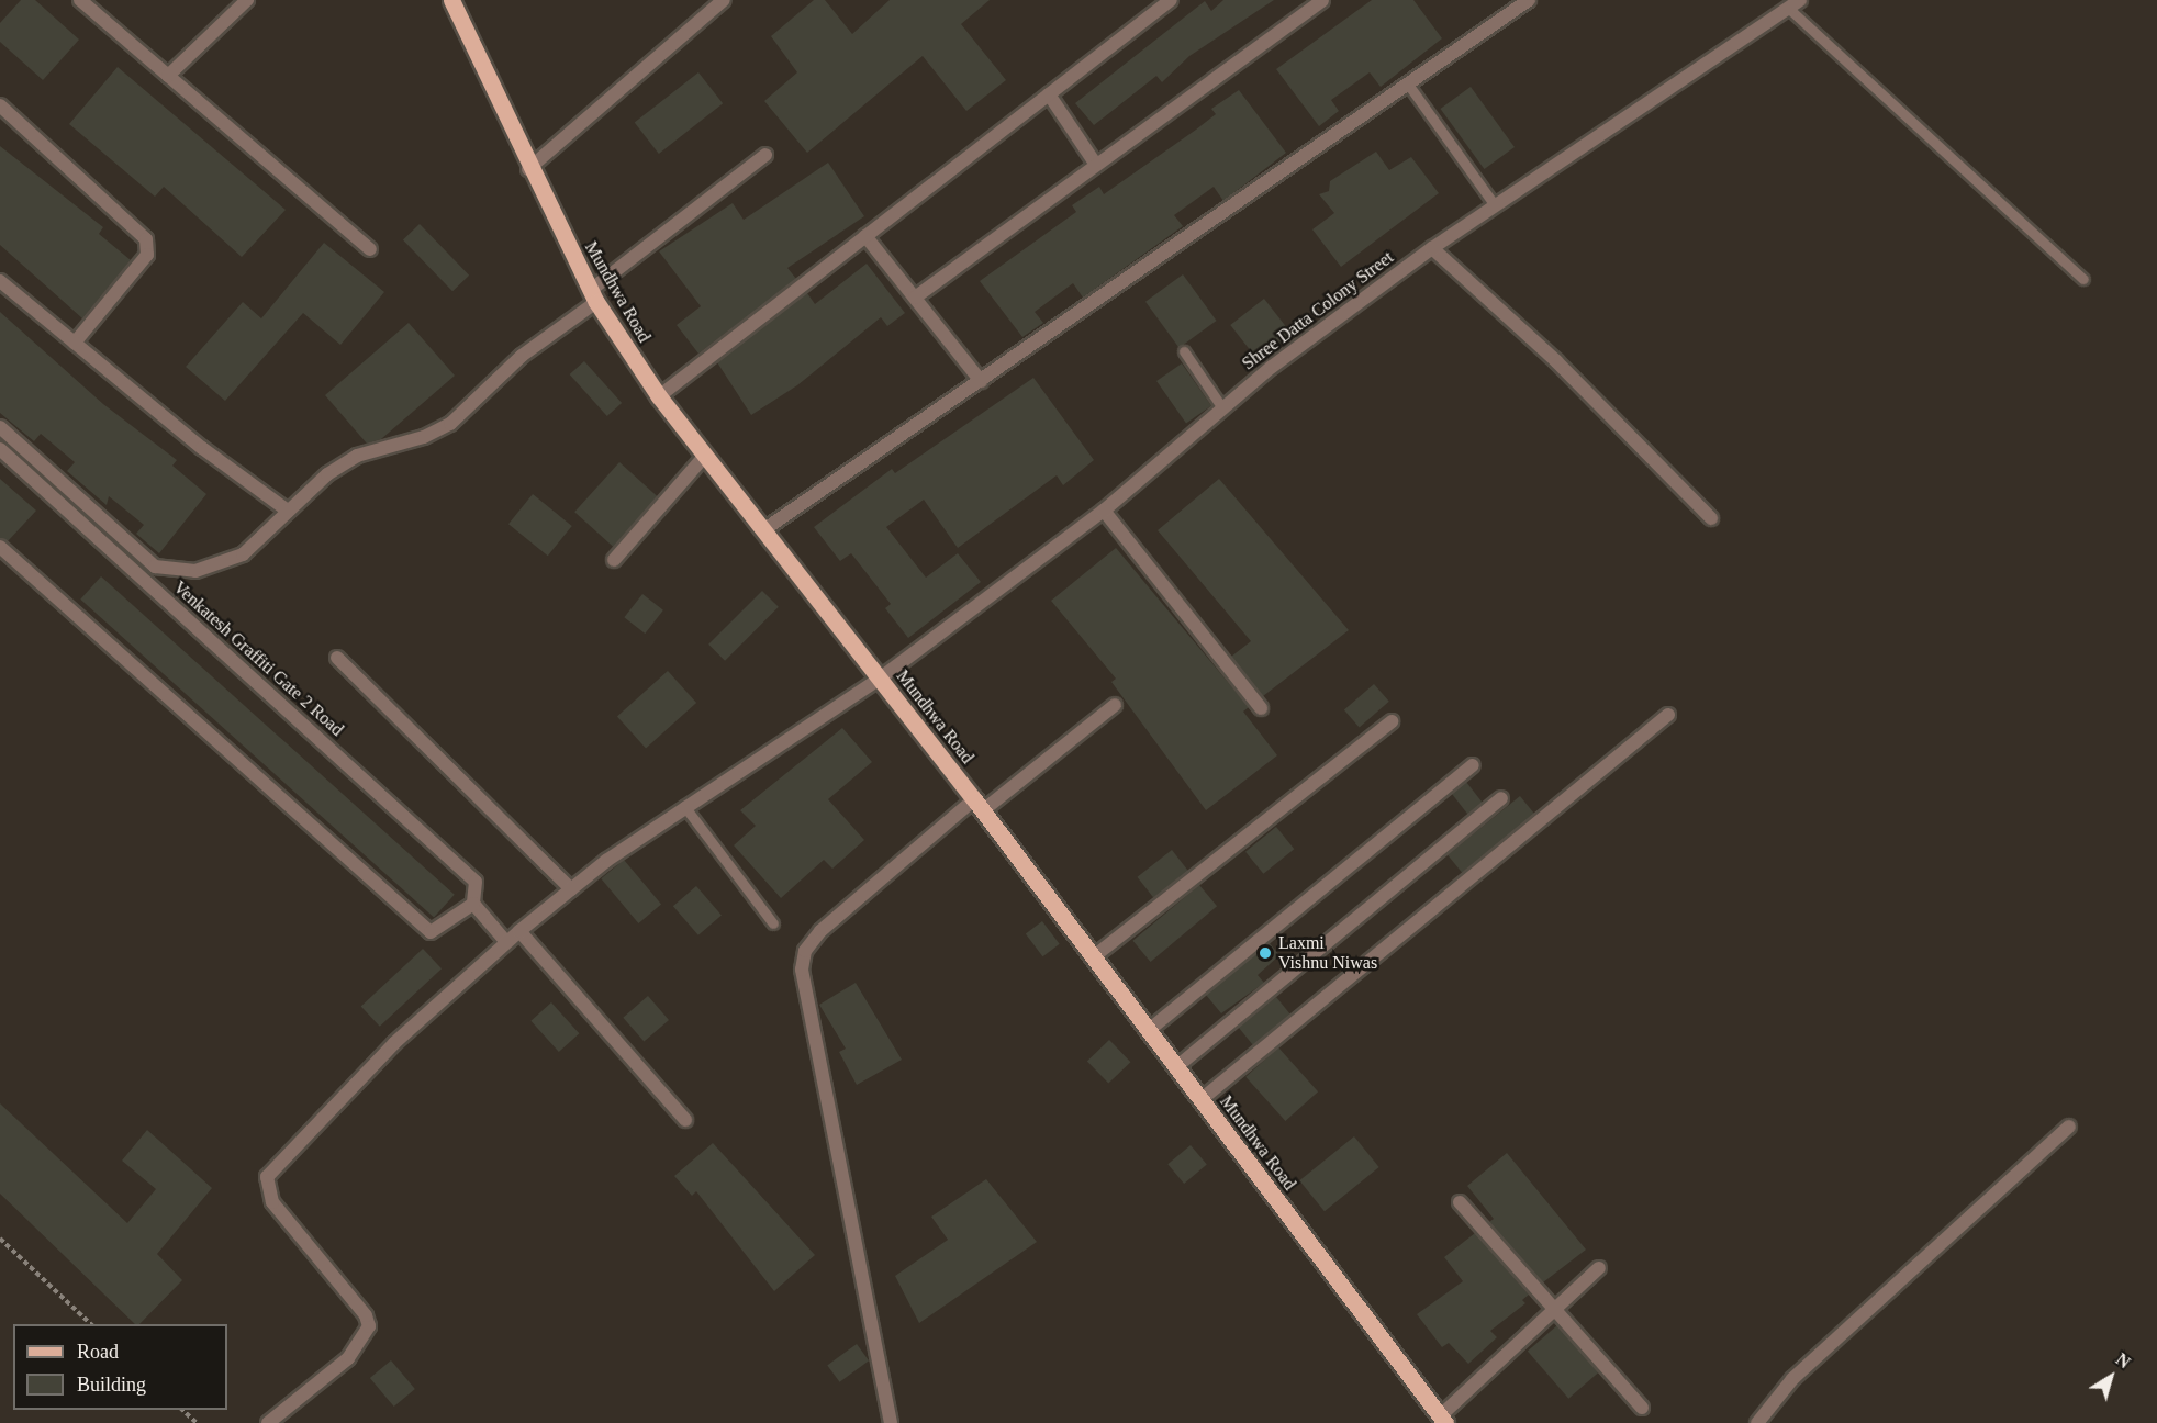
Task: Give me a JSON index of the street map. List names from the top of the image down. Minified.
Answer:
{"streets":{"main road":["Mundhwa Road"],"street":["Shree Datta Colony Street","Venkatesh Graffiti Gate 2 Road"]},"crossings":[["Mundhwa Road","Shree Datta Colony Street"]],"places":["Laxmi Vishnu Niwas"],"legend":["Road","Building"],"north":"top right"}
